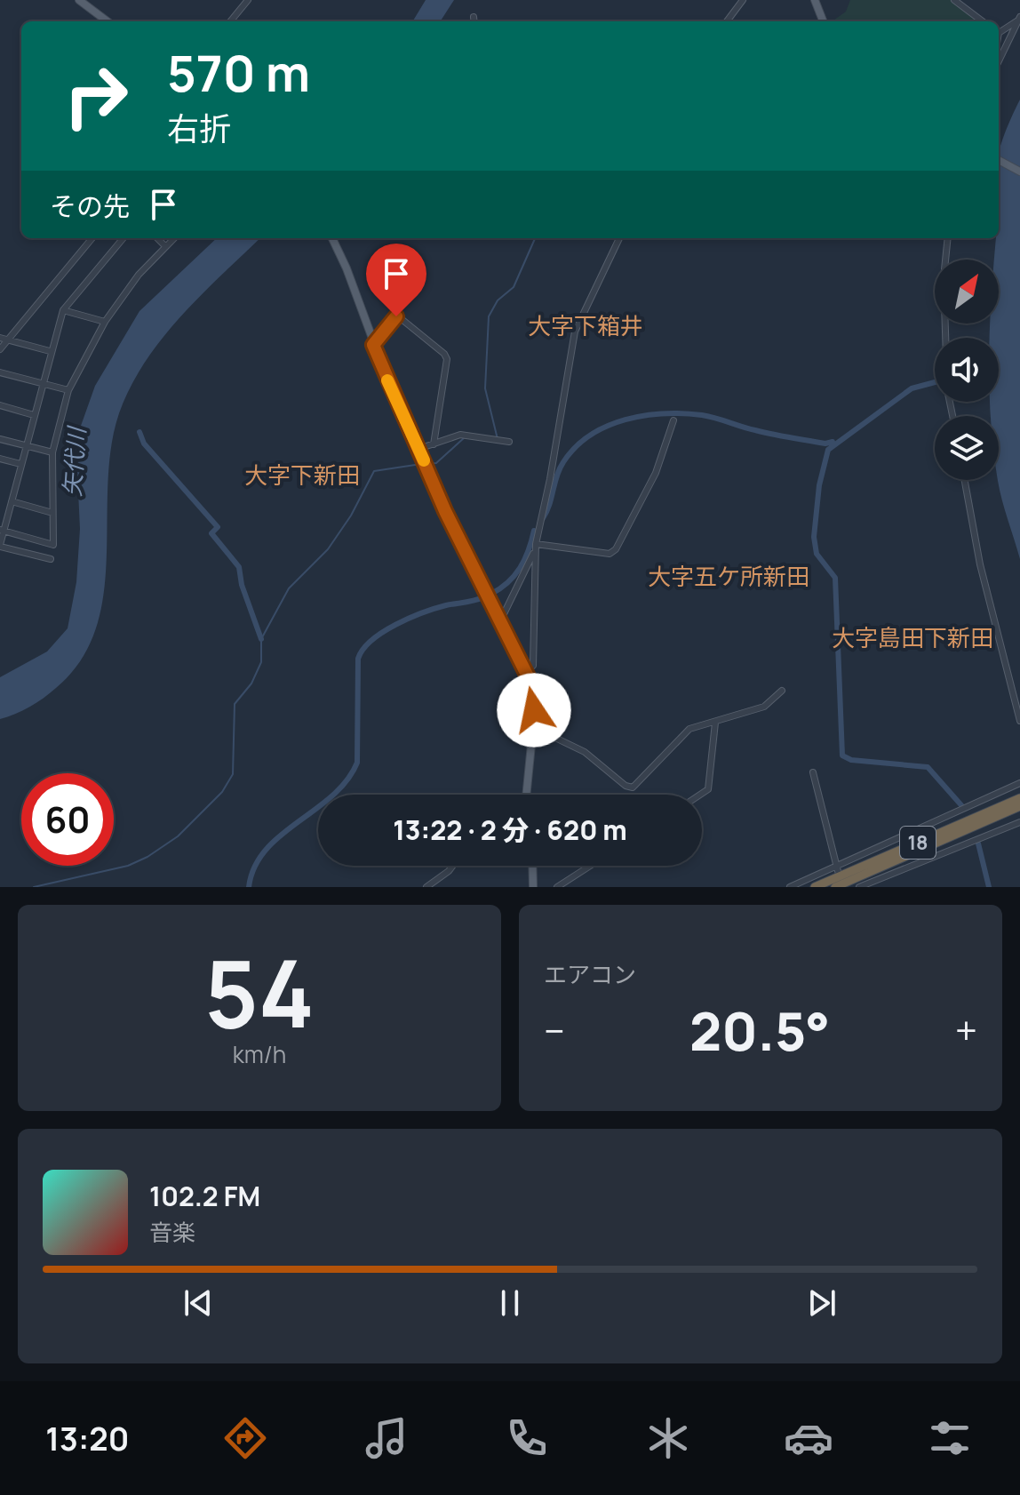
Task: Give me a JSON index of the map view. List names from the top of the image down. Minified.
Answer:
{"streets":{"highway":["18"]},"districts":["大字下箱井","大字下新田","大字五ケ所新田","大字島田下新田"],"water":["矢代川"],"north":"top right","page":{"turn":["570 m","右折"],"then":"その先","limit":"60","trip":"13:22 · 2 分 · 620 m","tile":[["54","km/h"],"エアコン"],"heat":["−","20.5°","+"],"song":["102.2 FM","音楽"],"tabs":"13:20"}}
